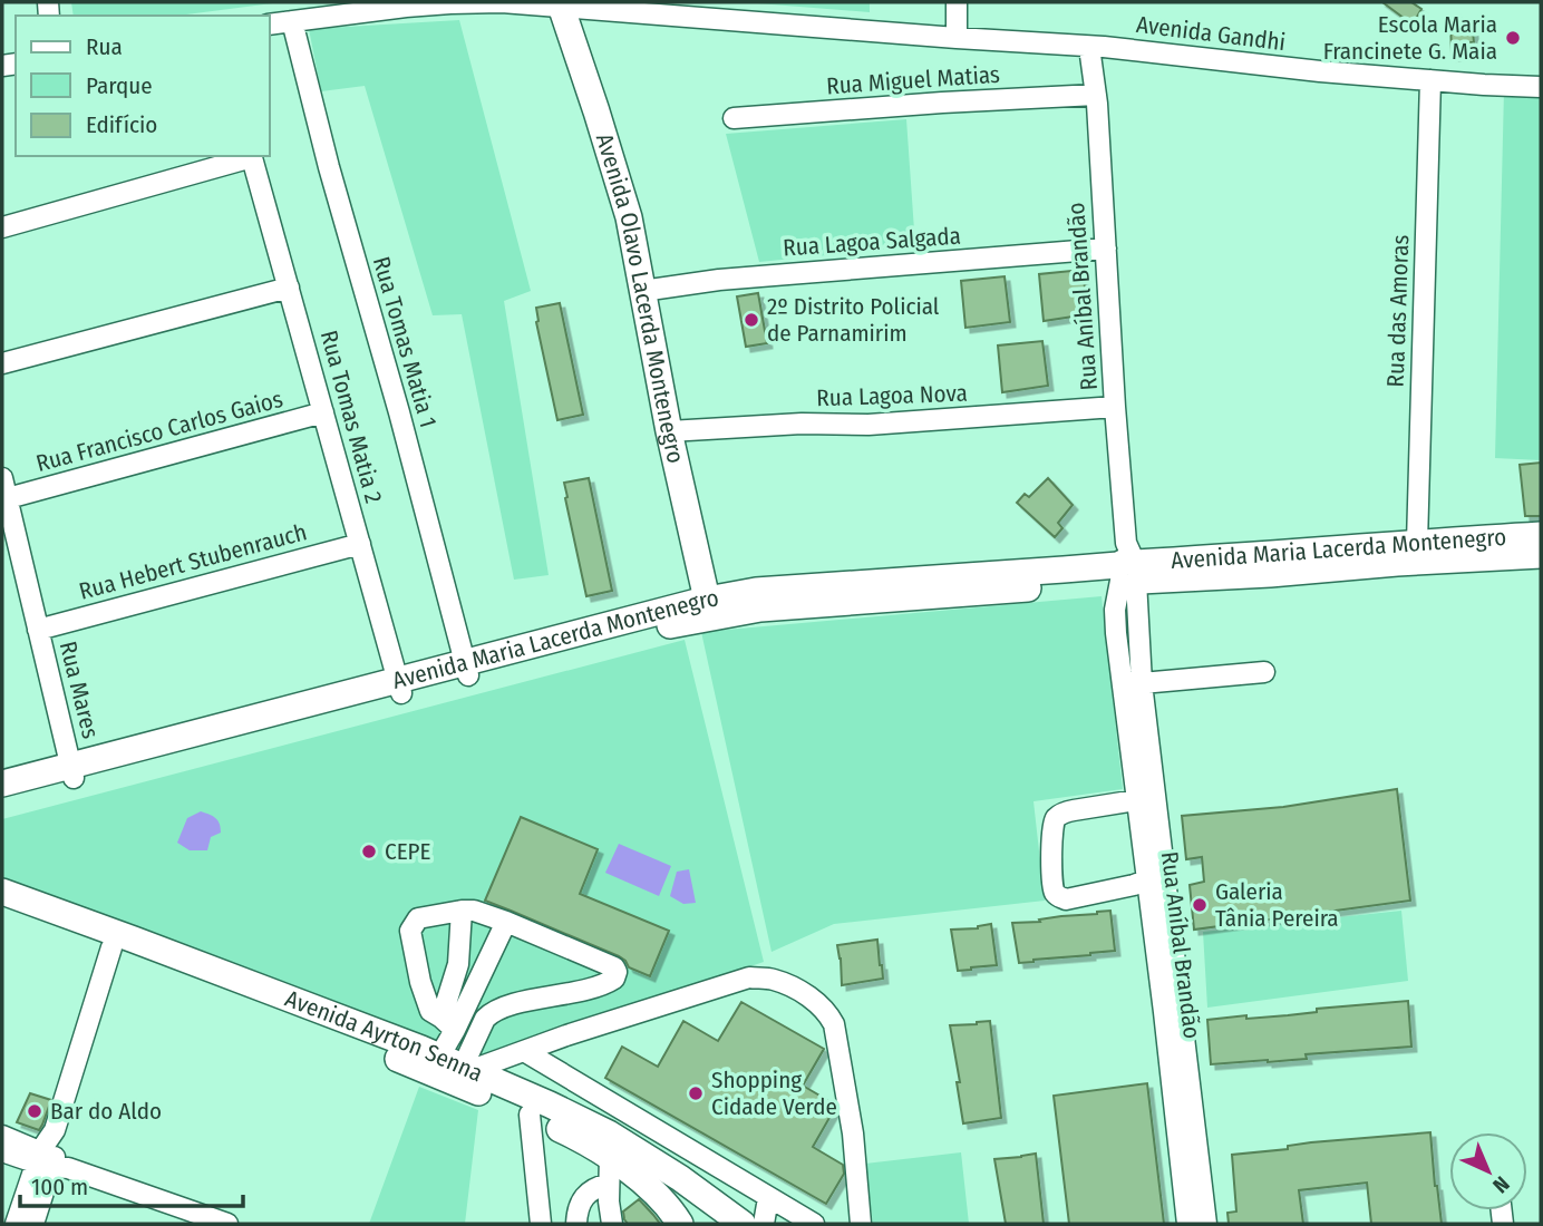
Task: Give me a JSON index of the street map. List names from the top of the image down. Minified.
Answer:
{"streets":{"main road":["Avenida Olavo Lacerda Montenegro","Avenida Maria Lacerda Montenegro","Avenida Ayrton Senna"],"street":["Avenida Gandhi","Rua Miguel Matias","Rua Lagoa Salgada","Rua Aníbal Brandão","Rua das Amoras","Rua Tomas Matia 1","Rua Lagoa Nova","Rua Tomas Matia 2","Rua Francisco Carlos Gaios","Rua Hebert Stubenrauch","Rua Mares"]},"crossings":[["Avenida Gandhi","Rua Aníbal Brandão"],["Avenida Gandhi","Avenida Olavo Lacerda Montenegro"],["Avenida Gandhi","Rua das Amoras"],["Avenida Gandhi","Rua Tomas Matia 1"],["Rua Miguel Matias","Rua Aníbal Brandão"],["Rua Lagoa Salgada","Rua Aníbal Brandão"],["Rua Lagoa Salgada","Avenida Olavo Lacerda Montenegro"],["Rua Aníbal Brandão","Rua Lagoa Nova"],["Rua Aníbal Brandão","Avenida Maria Lacerda Montenegro"],["Avenida Olavo Lacerda Montenegro","Rua Lagoa Nova"],["Avenida Olavo Lacerda Montenegro","Avenida Maria Lacerda Montenegro"],["Rua das Amoras","Avenida Maria Lacerda Montenegro"],["Rua Tomas Matia 1","Avenida Maria Lacerda Montenegro"],["Rua Tomas Matia 2","Rua Francisco Carlos Gaios"],["Rua Tomas Matia 2","Avenida Maria Lacerda Montenegro"],["Rua Tomas Matia 2","Rua Hebert Stubenrauch"],["Rua Francisco Carlos Gaios","Rua Mares"],["Avenida Maria Lacerda Montenegro","Rua Mares"],["Rua Hebert Stubenrauch","Rua Mares"]],"places":["Escola Maria Francinete G. Maia","2º Distrito Policial de Parnamirim","CEPE","Galeria Tânia Pereira","Shopping Cidade Verde","Bar do Aldo"],"legend":["Rua","Parque","Edifício"],"scale_bar":"100 m","north":"bottom right"}
